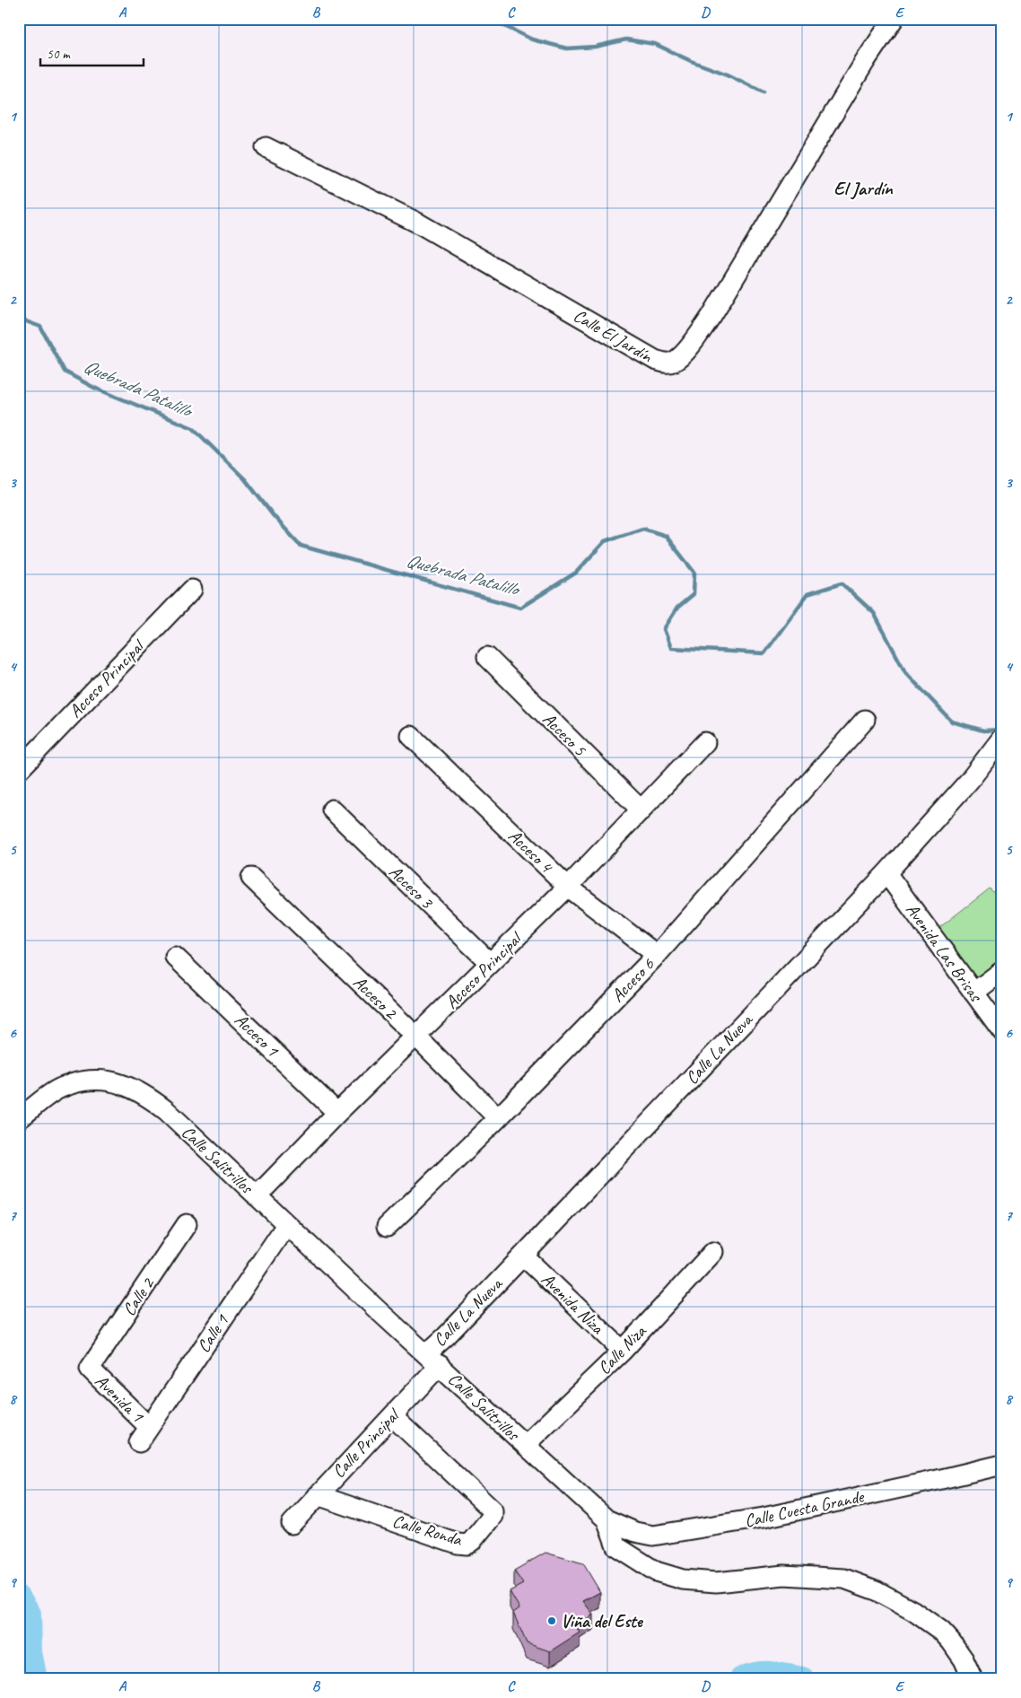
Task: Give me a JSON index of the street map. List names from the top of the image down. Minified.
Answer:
{"streets":{"street":["Calle El Jardín","Acceso Principal","Acceso 5","Acceso 4","Acceso 3","Avenida Las Brisas","Acceso 6","Acceso 2","Acceso 1","Calle La Nueva","Calle Salitrillos","Calle 2","Avenida Niza","Calle 1","Calle Niza","Avenida 1","Calle Principal","Calle Cuesta Grande","Calle Ronda"]},"crossings":[["Acceso Principal","Acceso 5"],["Acceso Principal","Acceso 4"],["Acceso Principal","Acceso 3"],["Acceso Principal","Acceso 2"],["Acceso Principal","Acceso 1"],["Acceso Principal","Calle Salitrillos"],["Acceso 4","Acceso 6"],["Avenida Las Brisas","Calle La Nueva"],["Acceso 6","Acceso 2"],["Calle La Nueva","Calle Salitrillos"],["Calle La Nueva","Avenida Niza"],["Calle La Nueva","Calle Principal"],["Calle Salitrillos","Calle 1"],["Calle Salitrillos","Calle Niza"],["Calle Salitrillos","Calle Principal"],["Calle Salitrillos","Calle Cuesta Grande"],["Calle 2","Avenida 1"],["Avenida Niza","Calle Niza"],["Calle 1","Avenida 1"],["Calle Principal","Calle Ronda"]],"districts":["El Jardín"],"water":["Quebrada Patalillo"],"places":["Viña del Este"],"scale_bar":"50 m","grid":{"columns":["A","B","C","D","E"],"rows":["1","2","3","4","5","6","7","8","9"]}}
